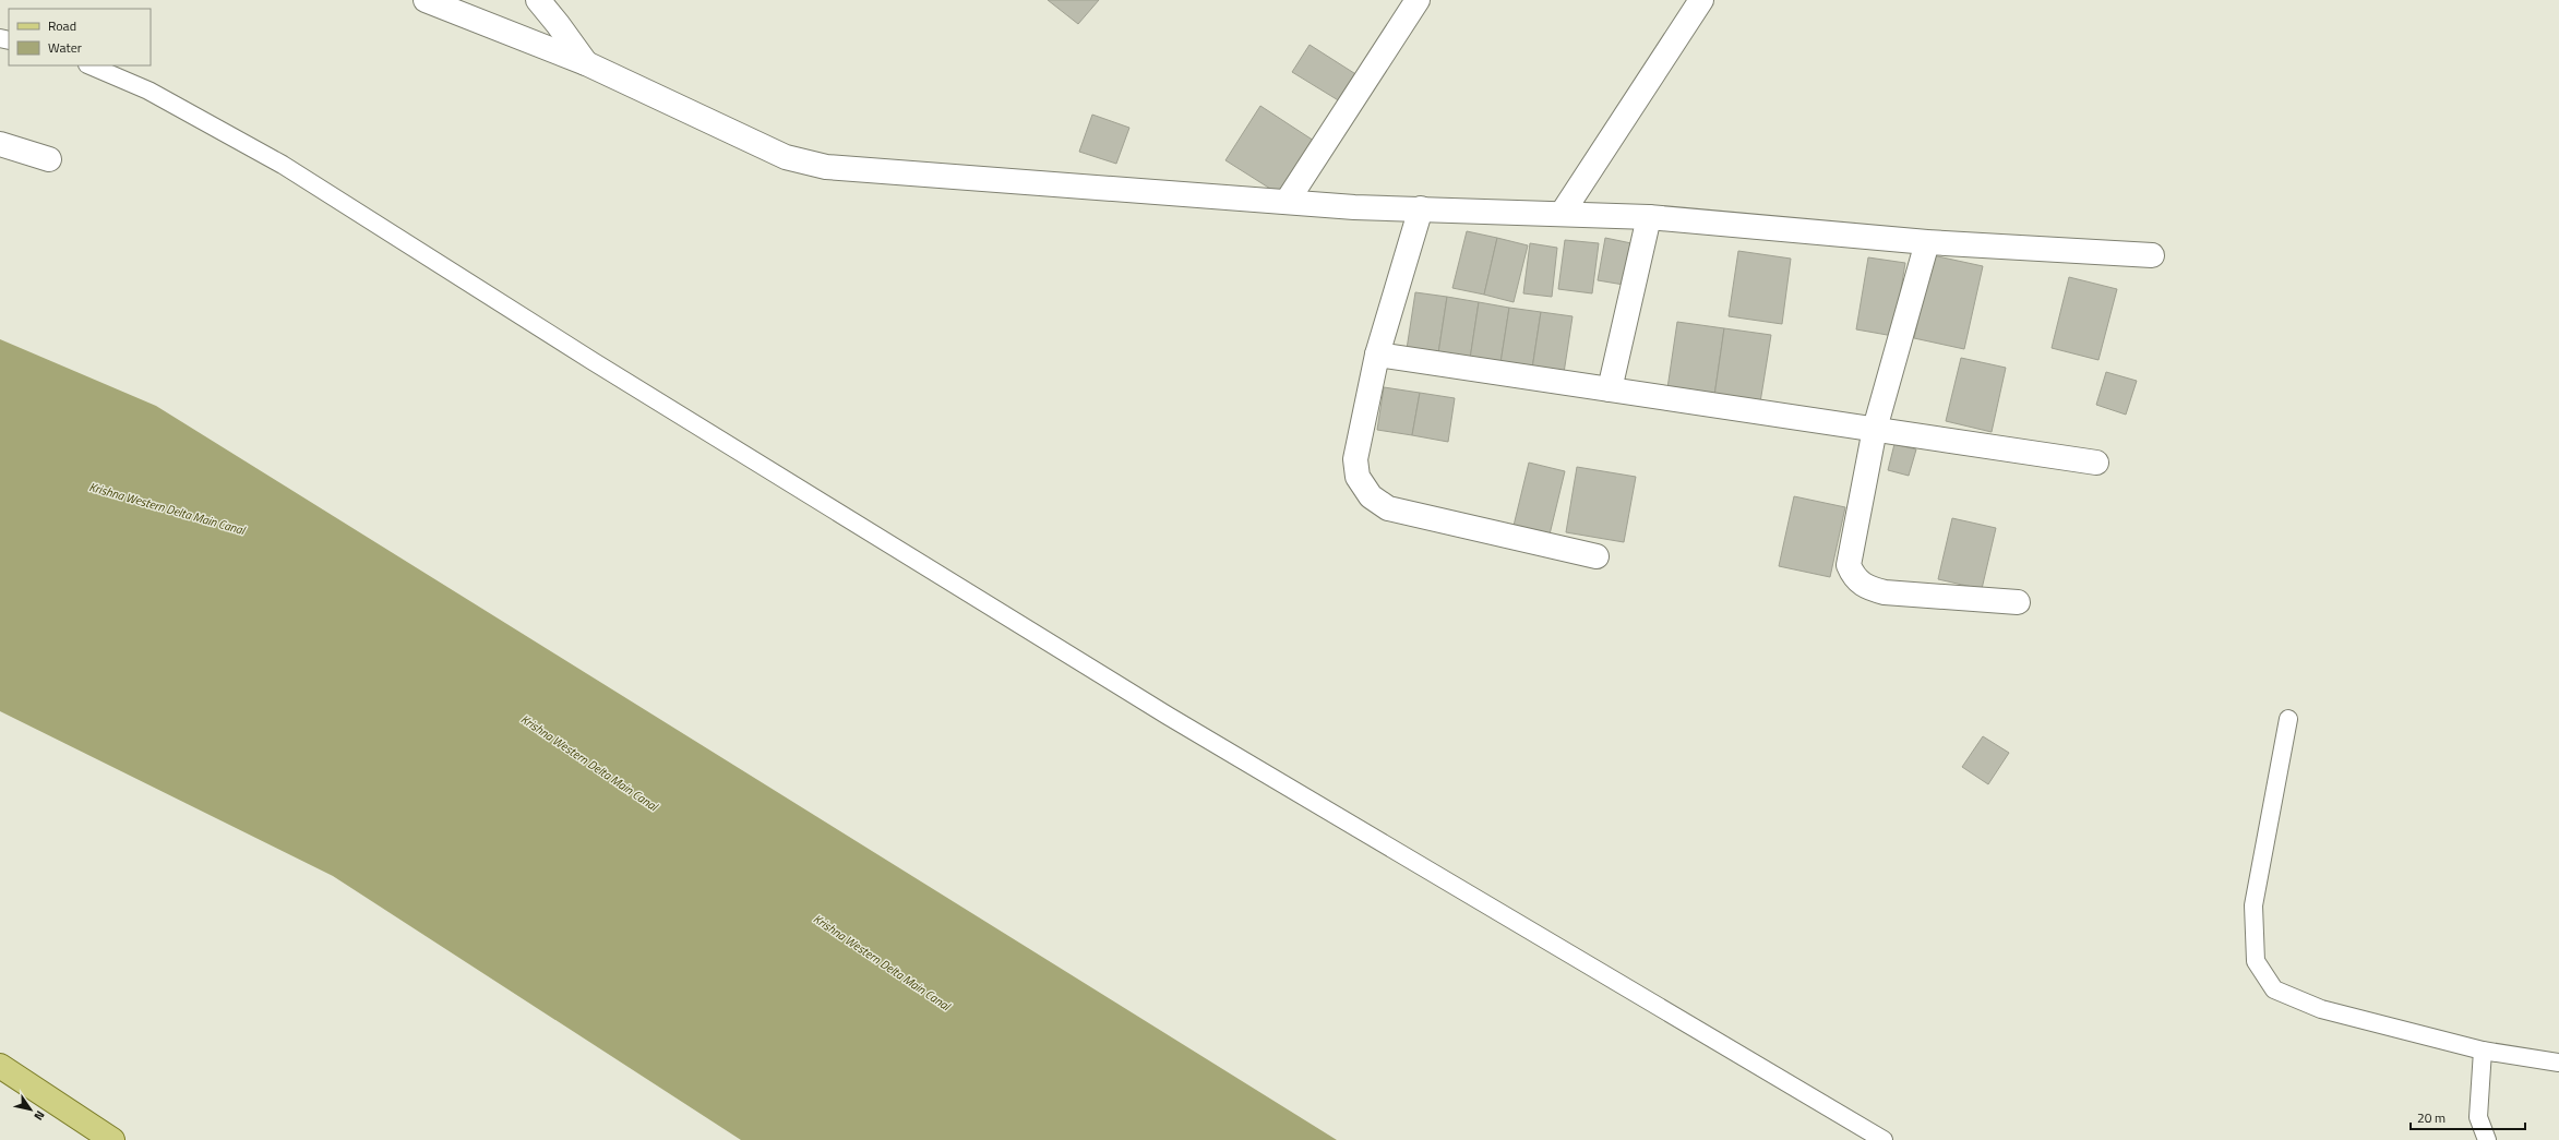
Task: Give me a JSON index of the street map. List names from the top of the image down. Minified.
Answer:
{"water":["Krishna Western Delta Main Canal"],"legend":["Road","Water"],"scale_bar":"20 m","north":"bottom right"}
